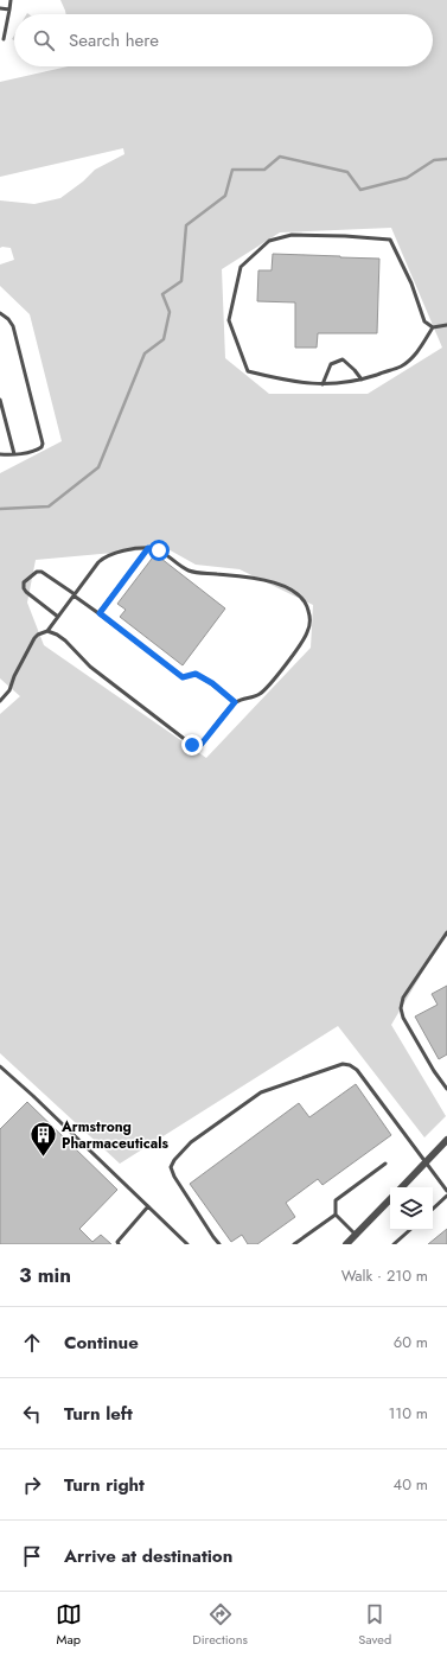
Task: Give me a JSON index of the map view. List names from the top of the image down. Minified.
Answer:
{"places":{"building":["Armstrong Pharmaceuticals"]},"page":{"search":"Search here","heading":["3 min","Walk · 210 m"],"list":[["Continue","60 m"],["Turn left","110 m"],["Turn right","40 m"],"Arrive at destination"],"nav":["Map","Directions","Saved"]}}
